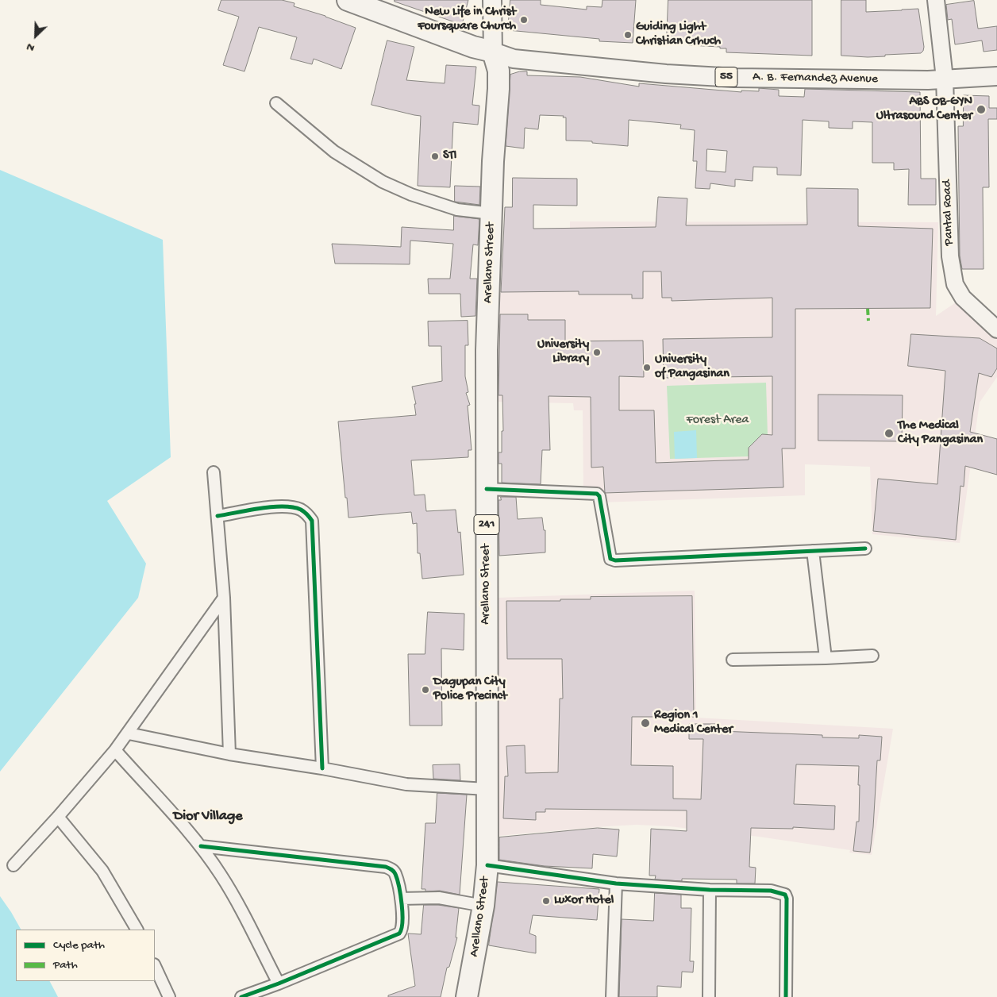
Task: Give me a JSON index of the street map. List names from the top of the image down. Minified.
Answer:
{"streets":{"highway":["55","Arellano Street","241"],"main road":["A. B. Fernandez Avenue"],"street":["Pantal Road"]},"crossings":[["55","A. B. Fernandez Avenue"],["55","Arellano Street"],["55","241"],["A. B. Fernandez Avenue","Pantal Road"],["A. B. Fernandez Avenue","Arellano Street"],["A. B. Fernandez Avenue","241"],["Arellano Street","241"]],"districts":["Dior Village"],"parks":["Forest Area"],"places":["New Life in Christ Foursquare Church","Guiding Light Christian Crhuch","ABS OB-GYN Ultrasound Center","STI","University Library","University of Pangasinan","The Medical City Pangasinan","Dagupan City Police Precinct","Region 1 Medical Center","Luxor Hotel"],"legend":["Cycle path","Path"],"north":"bottom left"}
